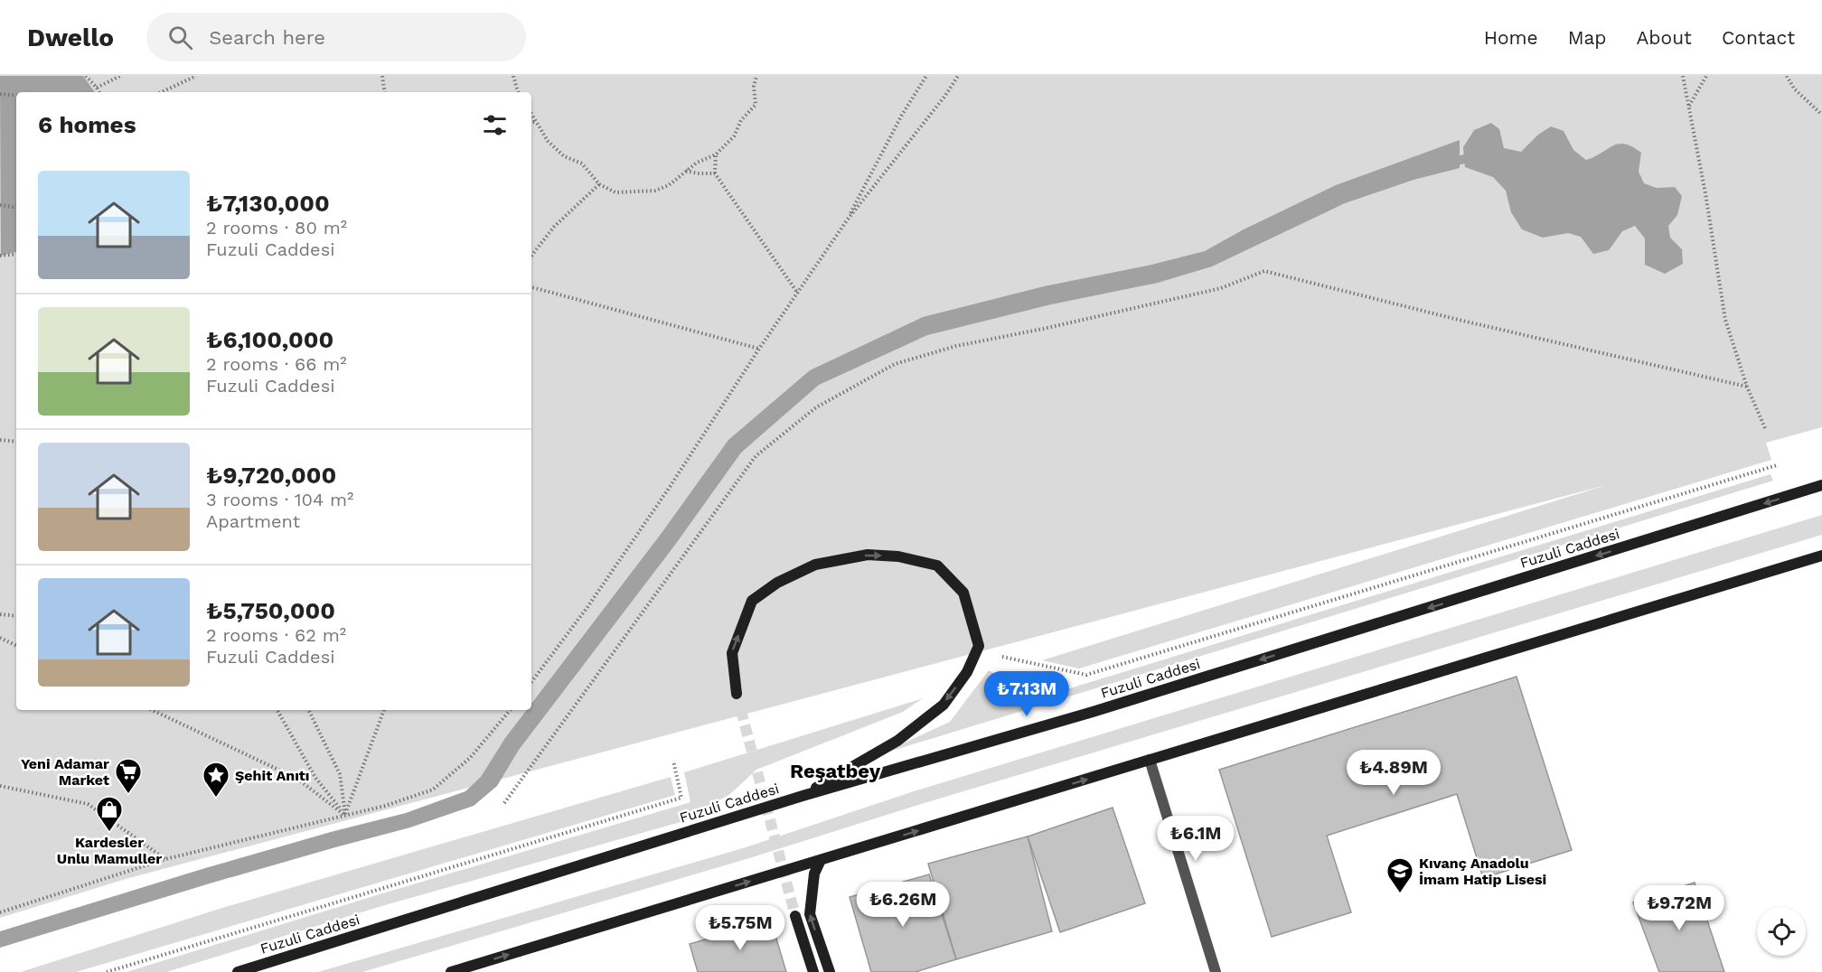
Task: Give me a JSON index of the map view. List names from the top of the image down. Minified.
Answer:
{"streets":{"main road":["Fuzuli Caddesi"]},"districts":["Reşatbey"],"places":{"supermarket":["Yeni Adamar Market"],"place":["Şehit Anıtı"],"shop":["Kardesler Unlu Mamuller"],"school or university":["Kıvanç Anadolu İmam Hatip Lisesi"]},"page":{"header":"Dwello","search":"Search here","nav":["Home","Map","About","Contact"],"heading":"6 homes","list":[{"name":"₺7,130,000","note":"2 rooms · 80 m² · Fuzuli Caddesi"},{"name":"₺6,100,000","note":"2 rooms · 66 m² · Fuzuli Caddesi"},{"name":"₺9,720,000","note":"3 rooms · 104 m² · Apartment"},{"name":"₺5,750,000","note":"2 rooms · 62 m² · Fuzuli Caddesi"}],"price":["₺7.13M","₺4.89M","₺6.1M","₺6.26M","₺9.72M","₺5.75M"]}}
